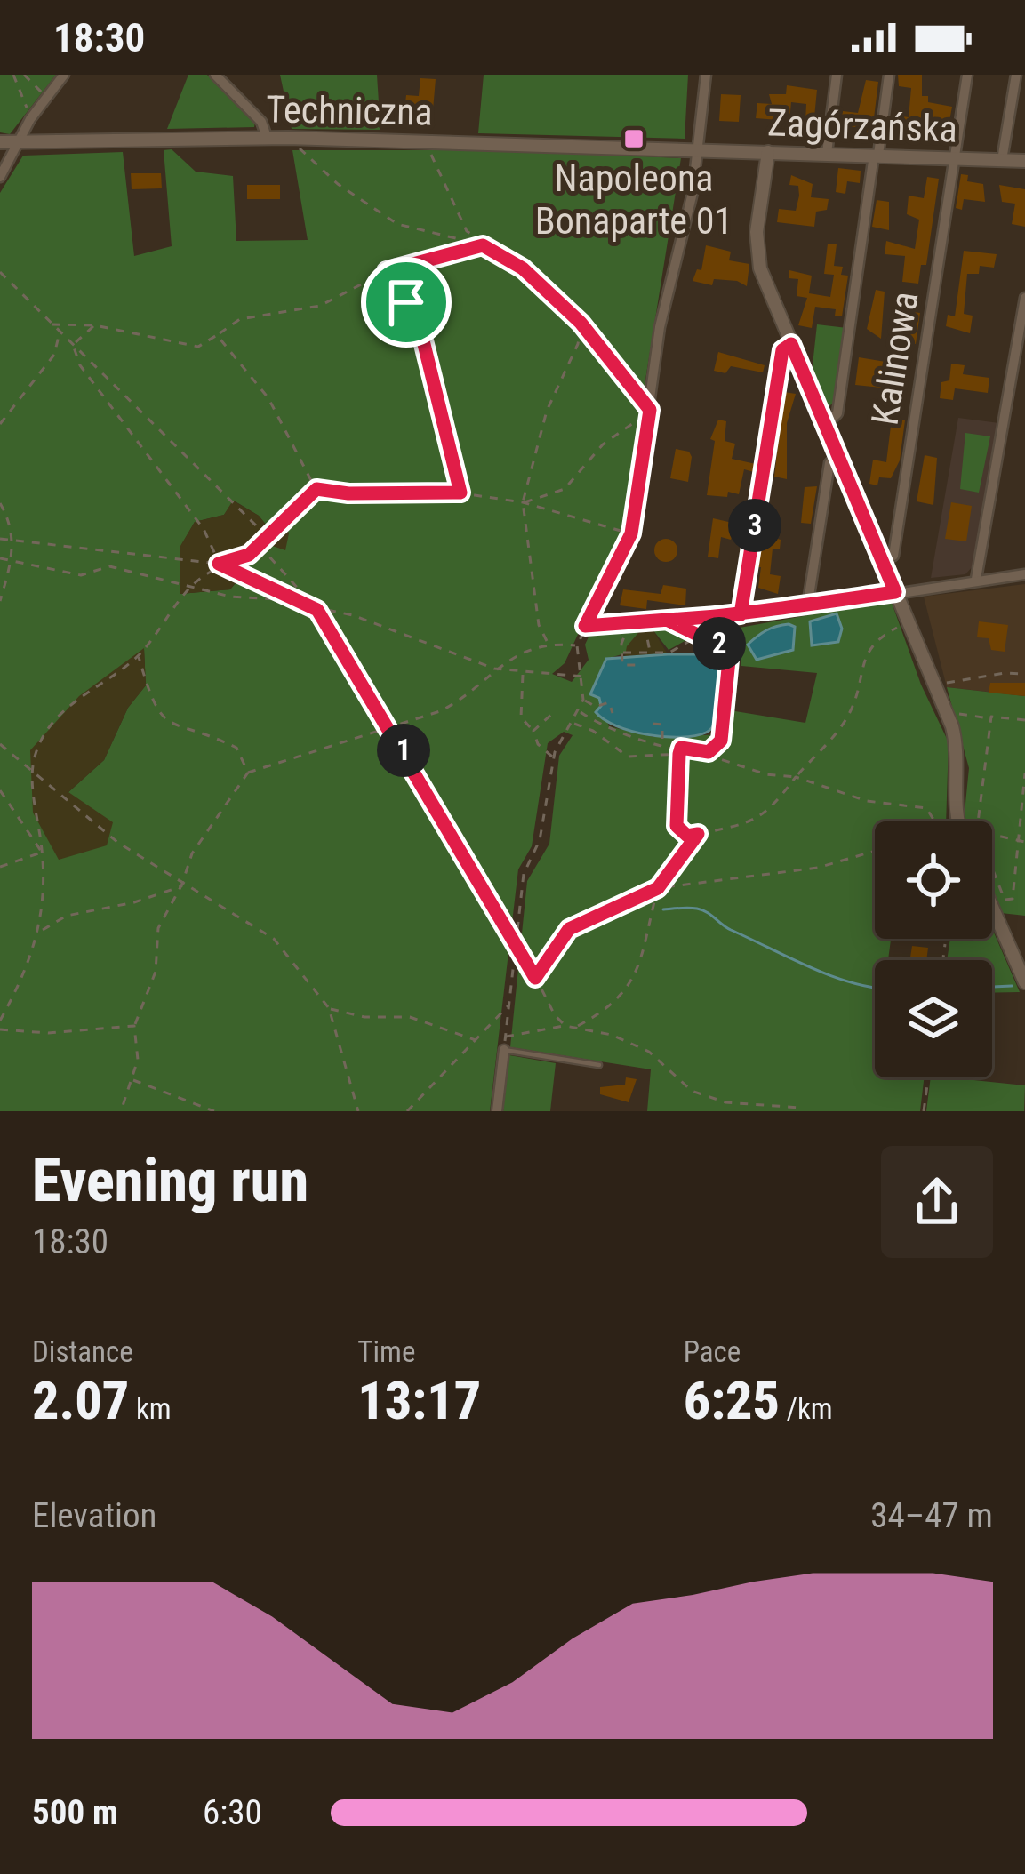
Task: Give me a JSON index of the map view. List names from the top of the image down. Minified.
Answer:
{"streets":{"street":["Techniczna","Zagórzańska","Kalinowa"]},"crossings":[["Techniczna","Zagórzańska"],["Zagórzańska","Kalinowa"]],"places":{"transit":["Napoleona Bonaparte 01"]},"page":{"status":"18:30","pins":["3","2","1"],"heading":["Evening run","18:30"],"stats":[["Distance","2.07 km"],["Time","13:17"],["Pace","6:25 /km"]],"chart":["Elevation","34–47 m"],"list":[{"name":"500 m","note":"6:30"}]}}
